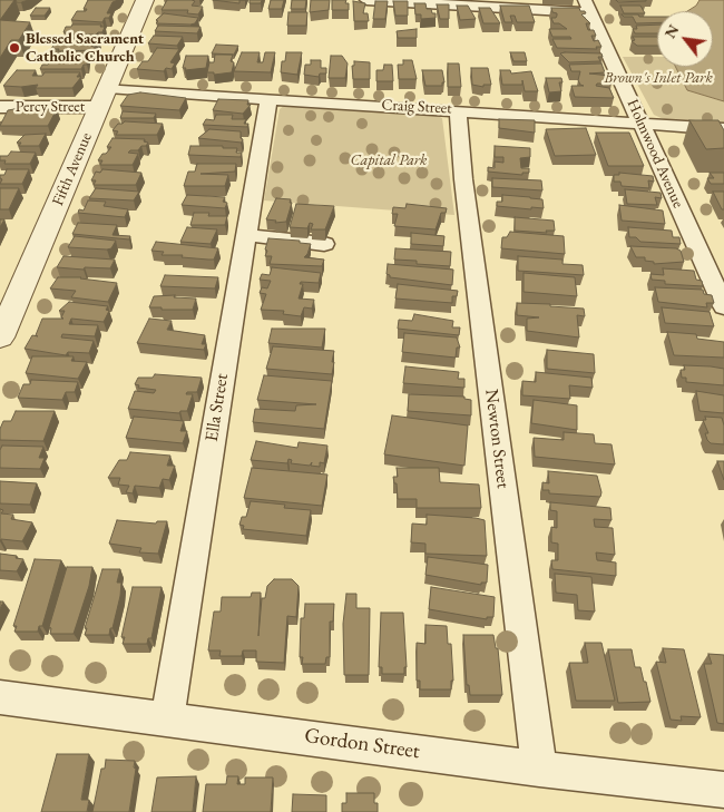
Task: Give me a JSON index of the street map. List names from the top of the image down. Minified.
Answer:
{"streets":{"street":["Percy Street","Craig Street","Holmwood Avenue","Fifth Avenue","Ella Street","Newton Street","Gordon Street"]},"crossings":[["Percy Street","Craig Street"],["Percy Street","Fifth Avenue"],["Craig Street","Holmwood Avenue"],["Craig Street","Fifth Avenue"],["Craig Street","Ella Street"],["Craig Street","Newton Street"],["Ella Street","Gordon Street"],["Newton Street","Gordon Street"]],"parks":["Brown's Inlet Park","Capital Park"],"places":["Blessed Sacrament Catholic Church"],"north":"top left"}
